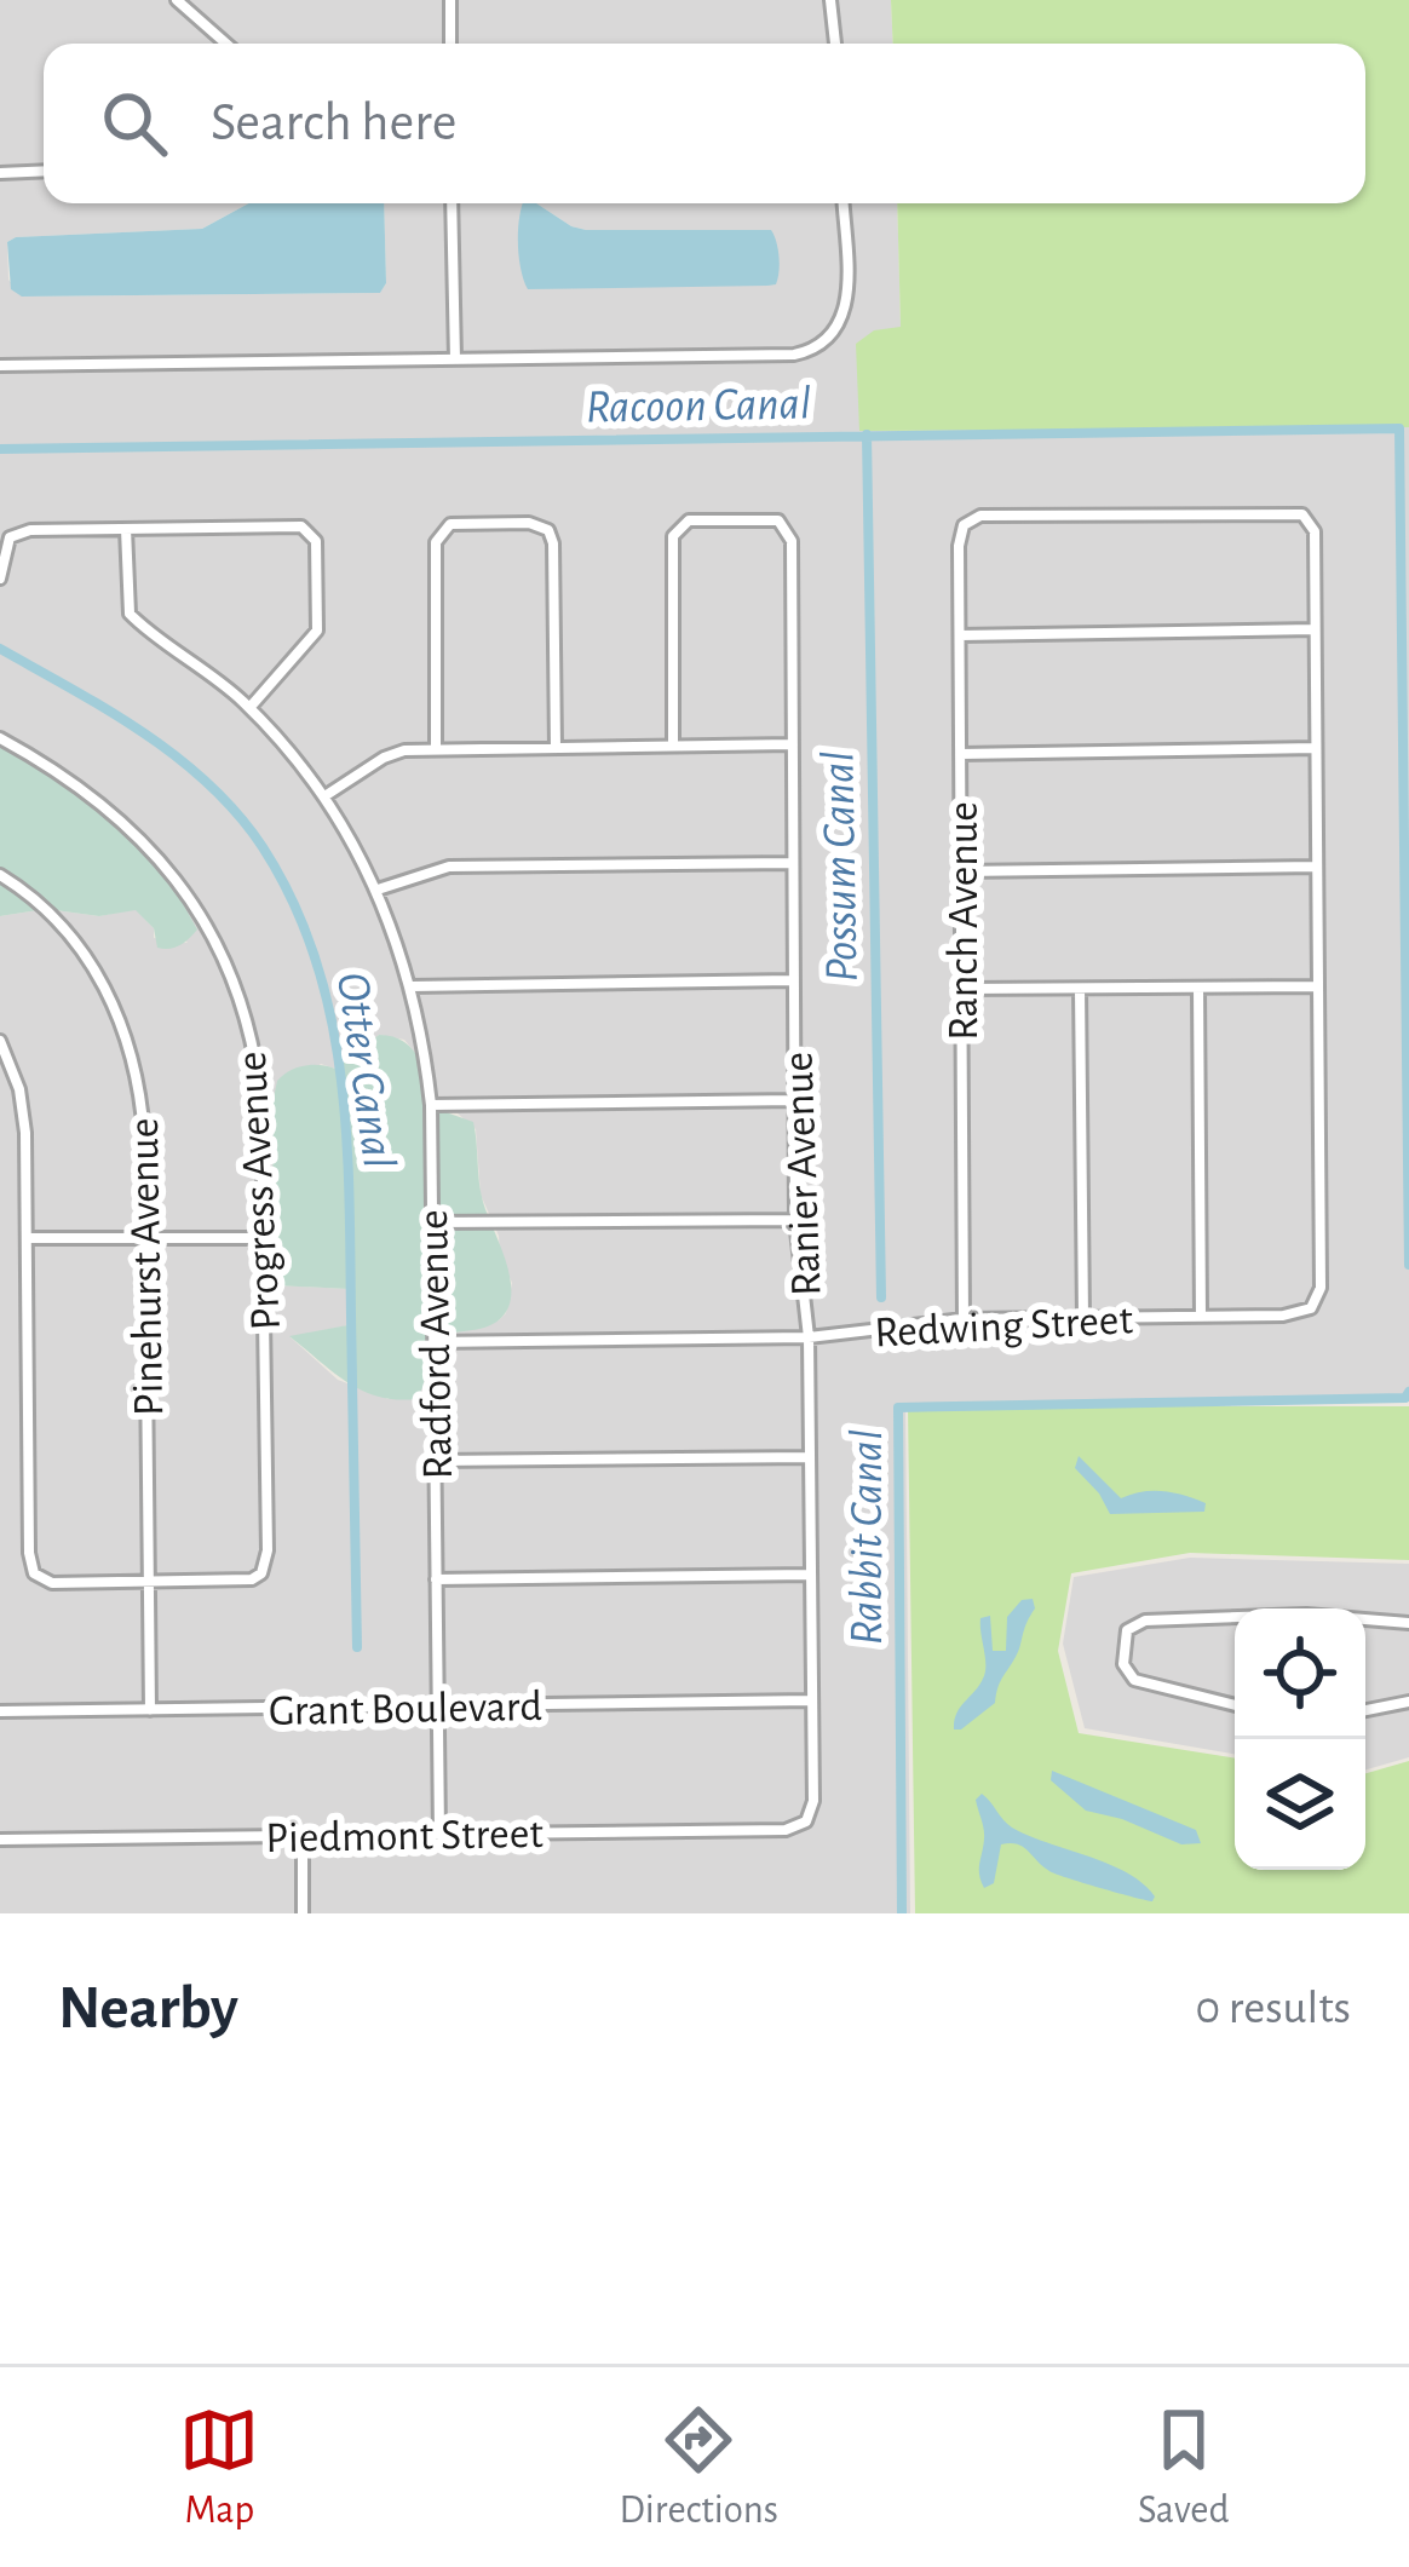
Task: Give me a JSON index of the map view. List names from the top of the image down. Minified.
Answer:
{"streets":{"street":["Ranch Avenue","Ranier Avenue","Progress Avenue","Pinehurst Avenue","Redwing Street","Radford Avenue","Grant Boulevard","Piedmont Street"]},"crossings":[["Ranch Avenue","Redwing Street"],["Ranier Avenue","Redwing Street"],["Ranier Avenue","Grant Boulevard"],["Ranier Avenue","Piedmont Street"],["Progress Avenue","Pinehurst Avenue"],["Pinehurst Avenue","Grant Boulevard"],["Redwing Street","Radford Avenue"],["Radford Avenue","Grant Boulevard"],["Radford Avenue","Piedmont Street"]],"water":["Racoon Canal","Possum Canal","Otter Canal","Rabbit Canal"],"page":{"search":"Search here","heading":["Nearby","0 results"],"nav":["Map","Directions","Saved"]}}
